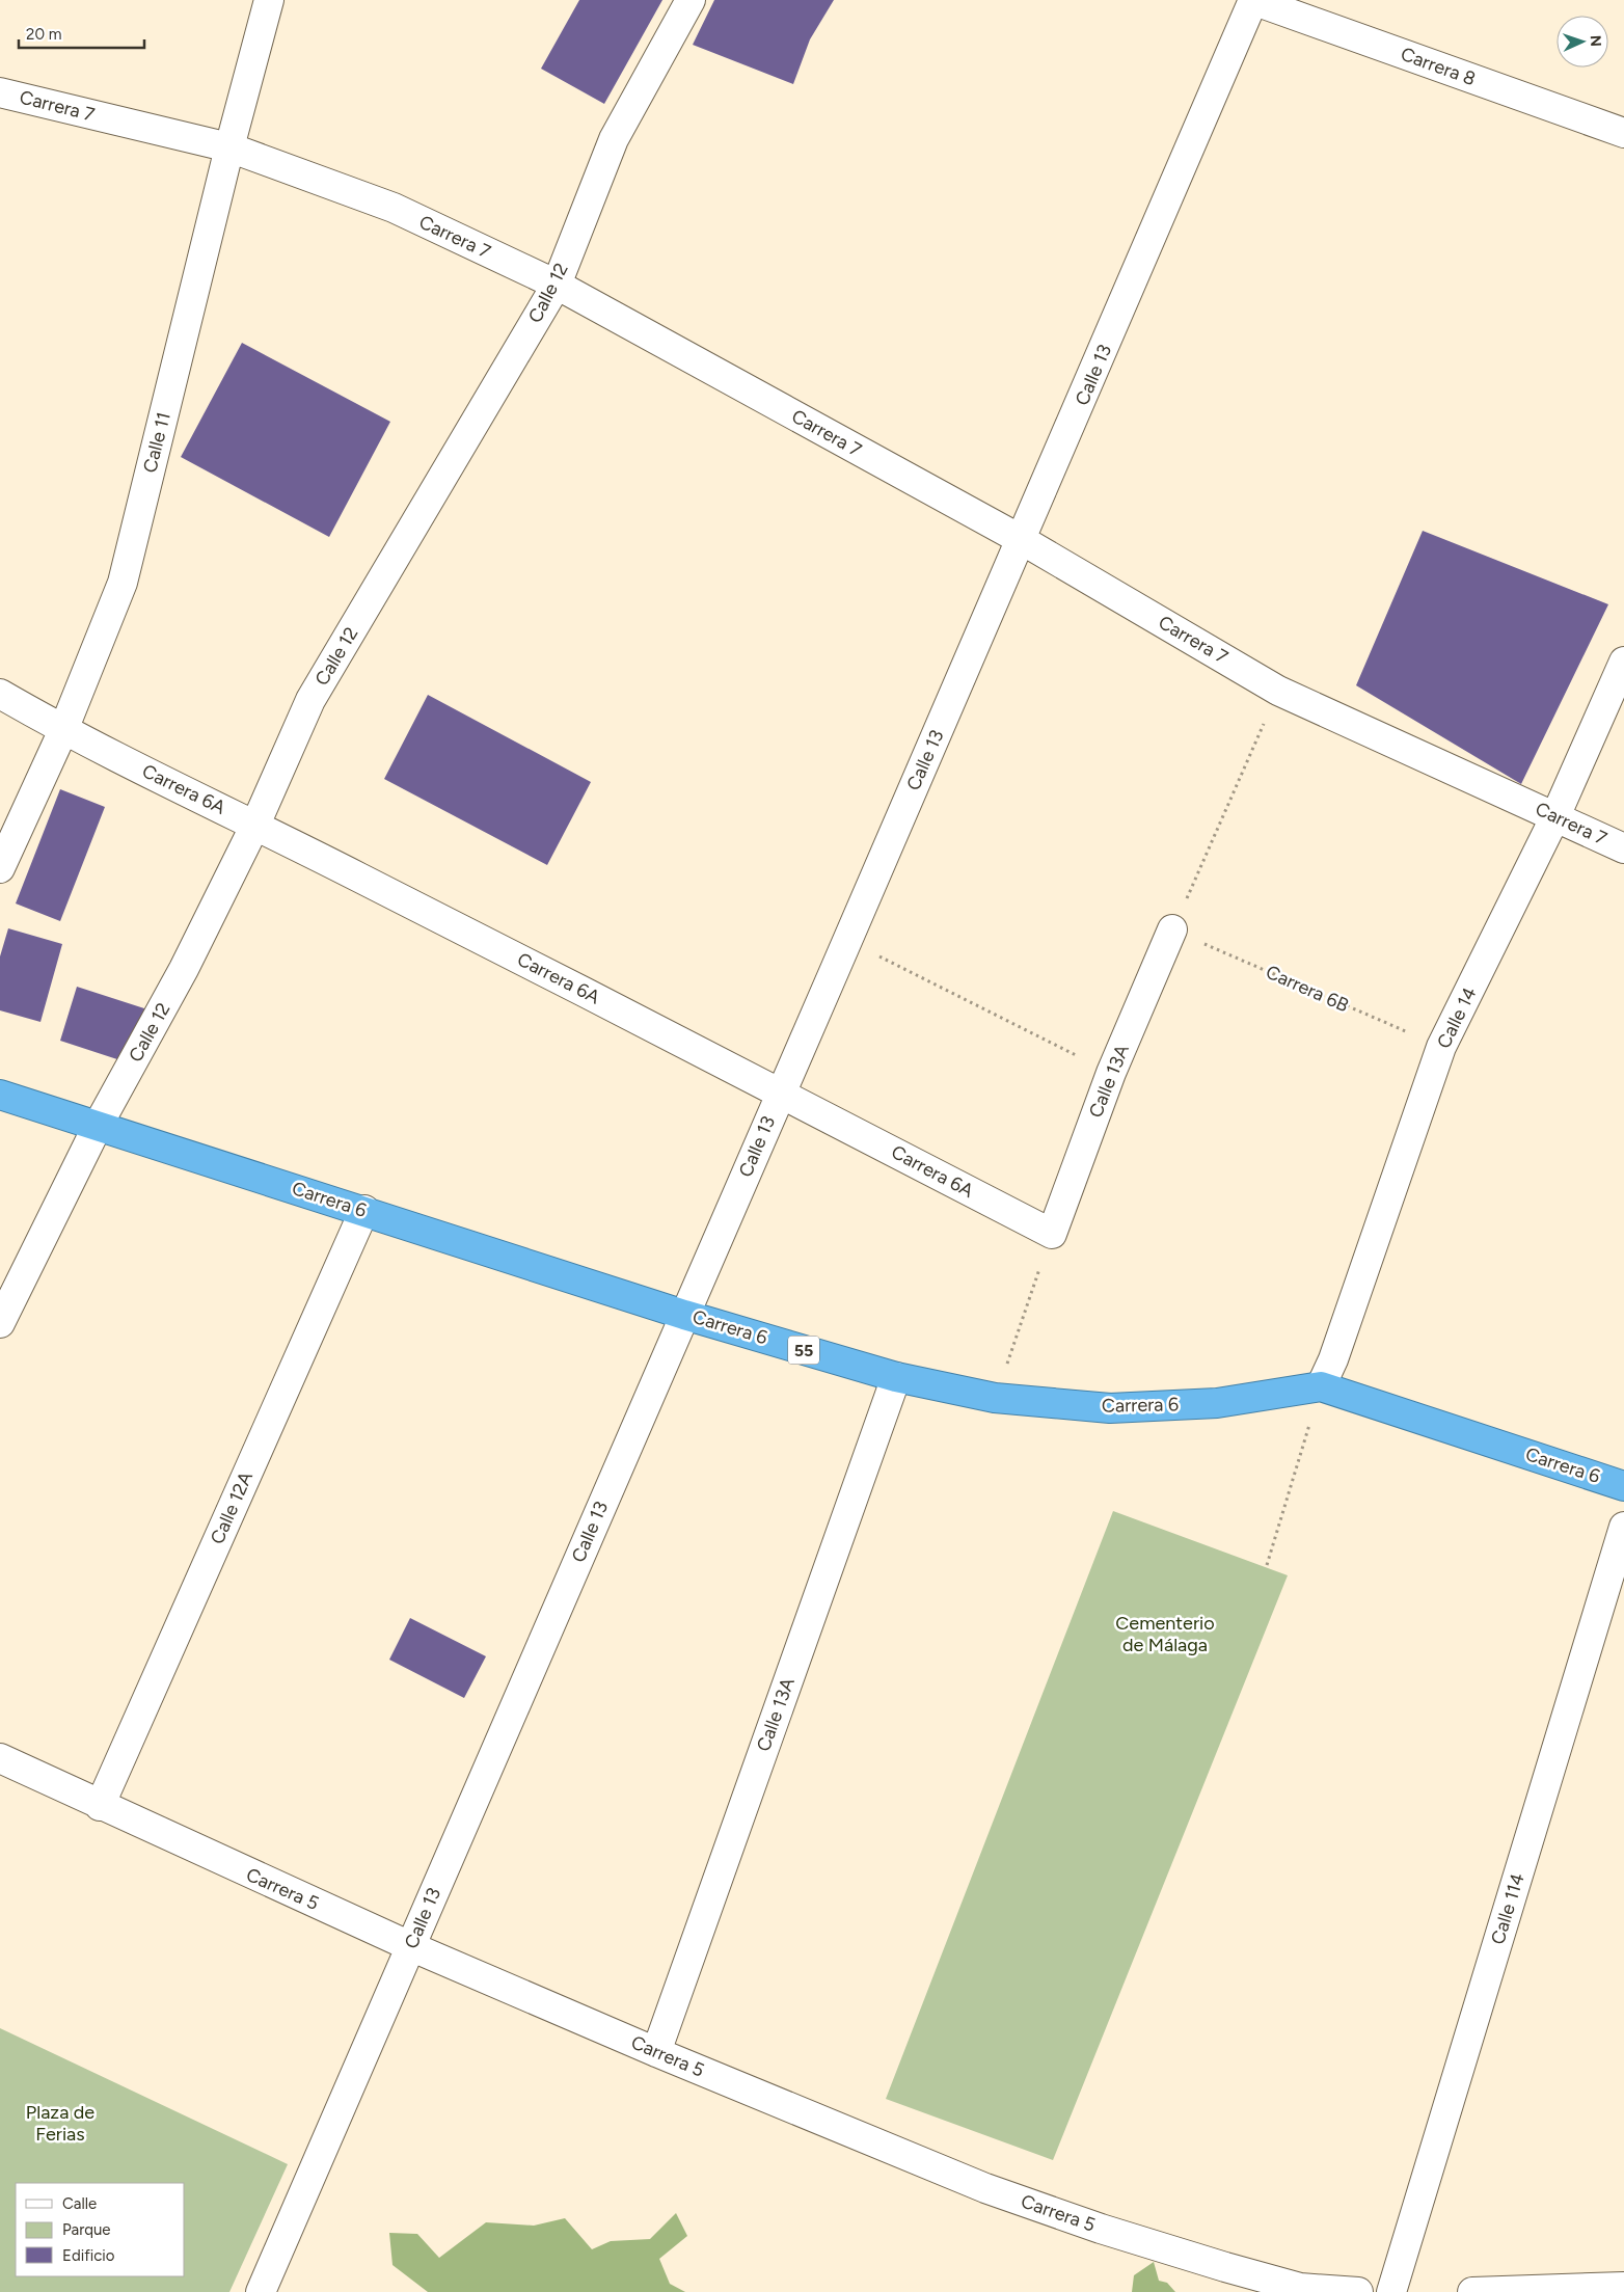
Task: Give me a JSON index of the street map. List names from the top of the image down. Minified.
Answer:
{"streets":{"highway":["Carrera 6","55"],"street":["Carrera 8","Carrera 7","Calle 12","Calle 13","Calle 11","Carrera 6A","Calle 14","Calle 13A","Calle 12A","Carrera 5","Calle 114"],"path":["Carrera 6B"]},"crossings":[["Carrera 8","Calle 13"],["Carrera 7","Calle 12"],["Carrera 7","Calle 13"],["Carrera 7","Calle 11"],["Carrera 7","Calle 14"],["Calle 12","Carrera 6A"],["Calle 12","Carrera 6"],["Calle 13","Carrera 6A"],["Calle 13","Carrera 6"],["Calle 13","Carrera 5"],["Calle 11","Carrera 6A"],["Carrera 6A","Calle 13A"],["Carrera 6B","Calle 14"],["Carrera 6B","Calle 13A"],["Calle 14","Carrera 6"],["Calle 13A","Carrera 6"],["Calle 13A","Carrera 5"],["Carrera 6","Calle 12A"],["Calle 12A","Carrera 5"]],"parks":["Cementerio de Málaga","Plaza de Ferias"],"legend":["Calle","Parque","Edificio"],"scale_bar":"20 m","north":"right"}
